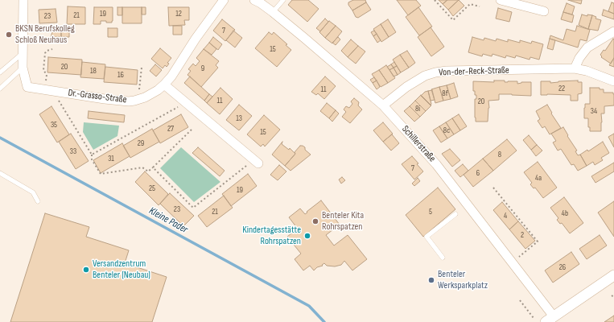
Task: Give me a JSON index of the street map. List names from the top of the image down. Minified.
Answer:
{"streets":{"street":["Von-der-Reck-Straße","Dr.-Grasso-Straße","Schillerstraße"]},"crossings":[["Von-der-Reck-Straße","Schillerstraße"]],"water":["Kleine Pader"],"places":["BKSN Berufskolleg Schloß Neuhaus","Benteler Kita Rohrspatzen","Kindertagesstätte Rohrspatzen","Versandzentrum Benteler (Neubau)","Benteler Werksparkplatz"],"house_numbers":["19","12","21","23","7","15","20","9","18","16","22","11","8f","11","20","8i","34","13","35","27","8c","15","29","33","8","31","7","6","4a","25","19","23","21","5","4b","4","2","26"]}
